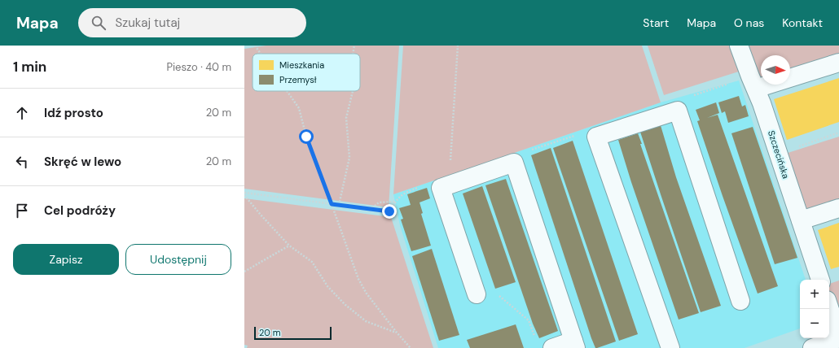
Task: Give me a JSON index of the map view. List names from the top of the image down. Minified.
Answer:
{"streets":{"lane":["Szczecińska"]},"legend":["Mieszkania","Przemysł"],"scale_bar":"20 m","north":"right","page":{"header":"Mapa","search":"Szukaj tutaj","nav":["Start","Mapa","O nas","Kontakt"],"heading":["1 min","Pieszo · 40 m"],"list":[["Idź prosto","20 m"],["Skręć w lewo","20 m"],"Cel podróży"],"buttons":["Zapisz","Udostępnij"],"map_buttons":["+","−"],"scale":"20 m"}}
